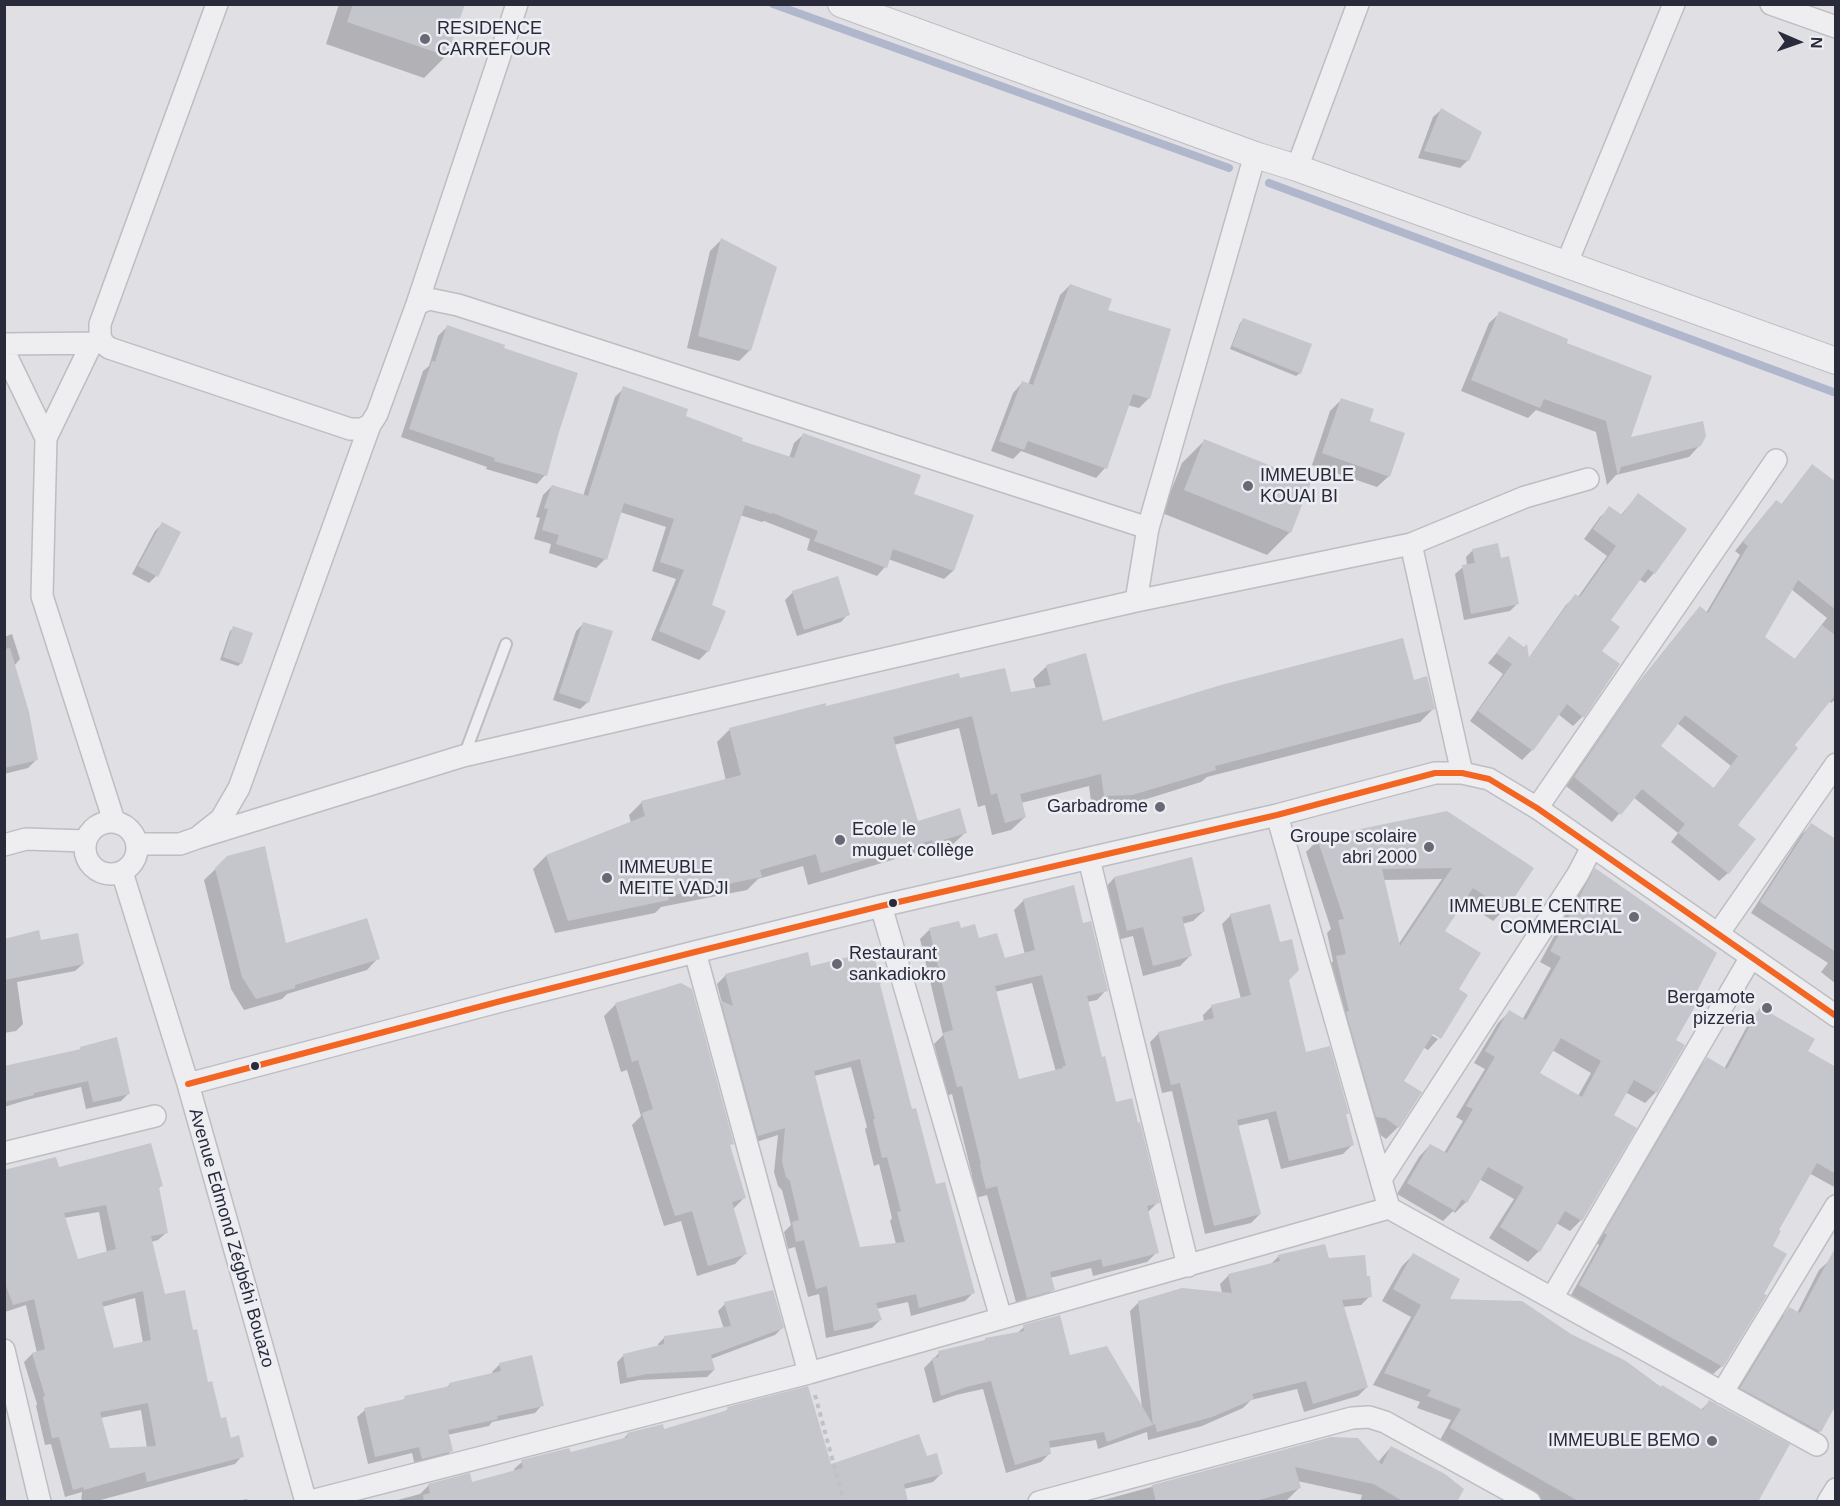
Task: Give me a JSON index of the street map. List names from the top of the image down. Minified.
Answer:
{"streets":{"street":["Avenue Edmond Zégbéhi Bouazo"]},"places":["RESIDENCE CARREFOUR","IMMEUBLE KOUAI BI","Garbadrome","Ecole le muguet collège","Groupe scolaire abri 2000","IMMEUBLE MEITE VADJI","IMMEUBLE CENTRE COMMERCIAL","Restaurant sankadiokro","Bergamote pizzeria","IMMEUBLE BEMO"],"north":"right"}
